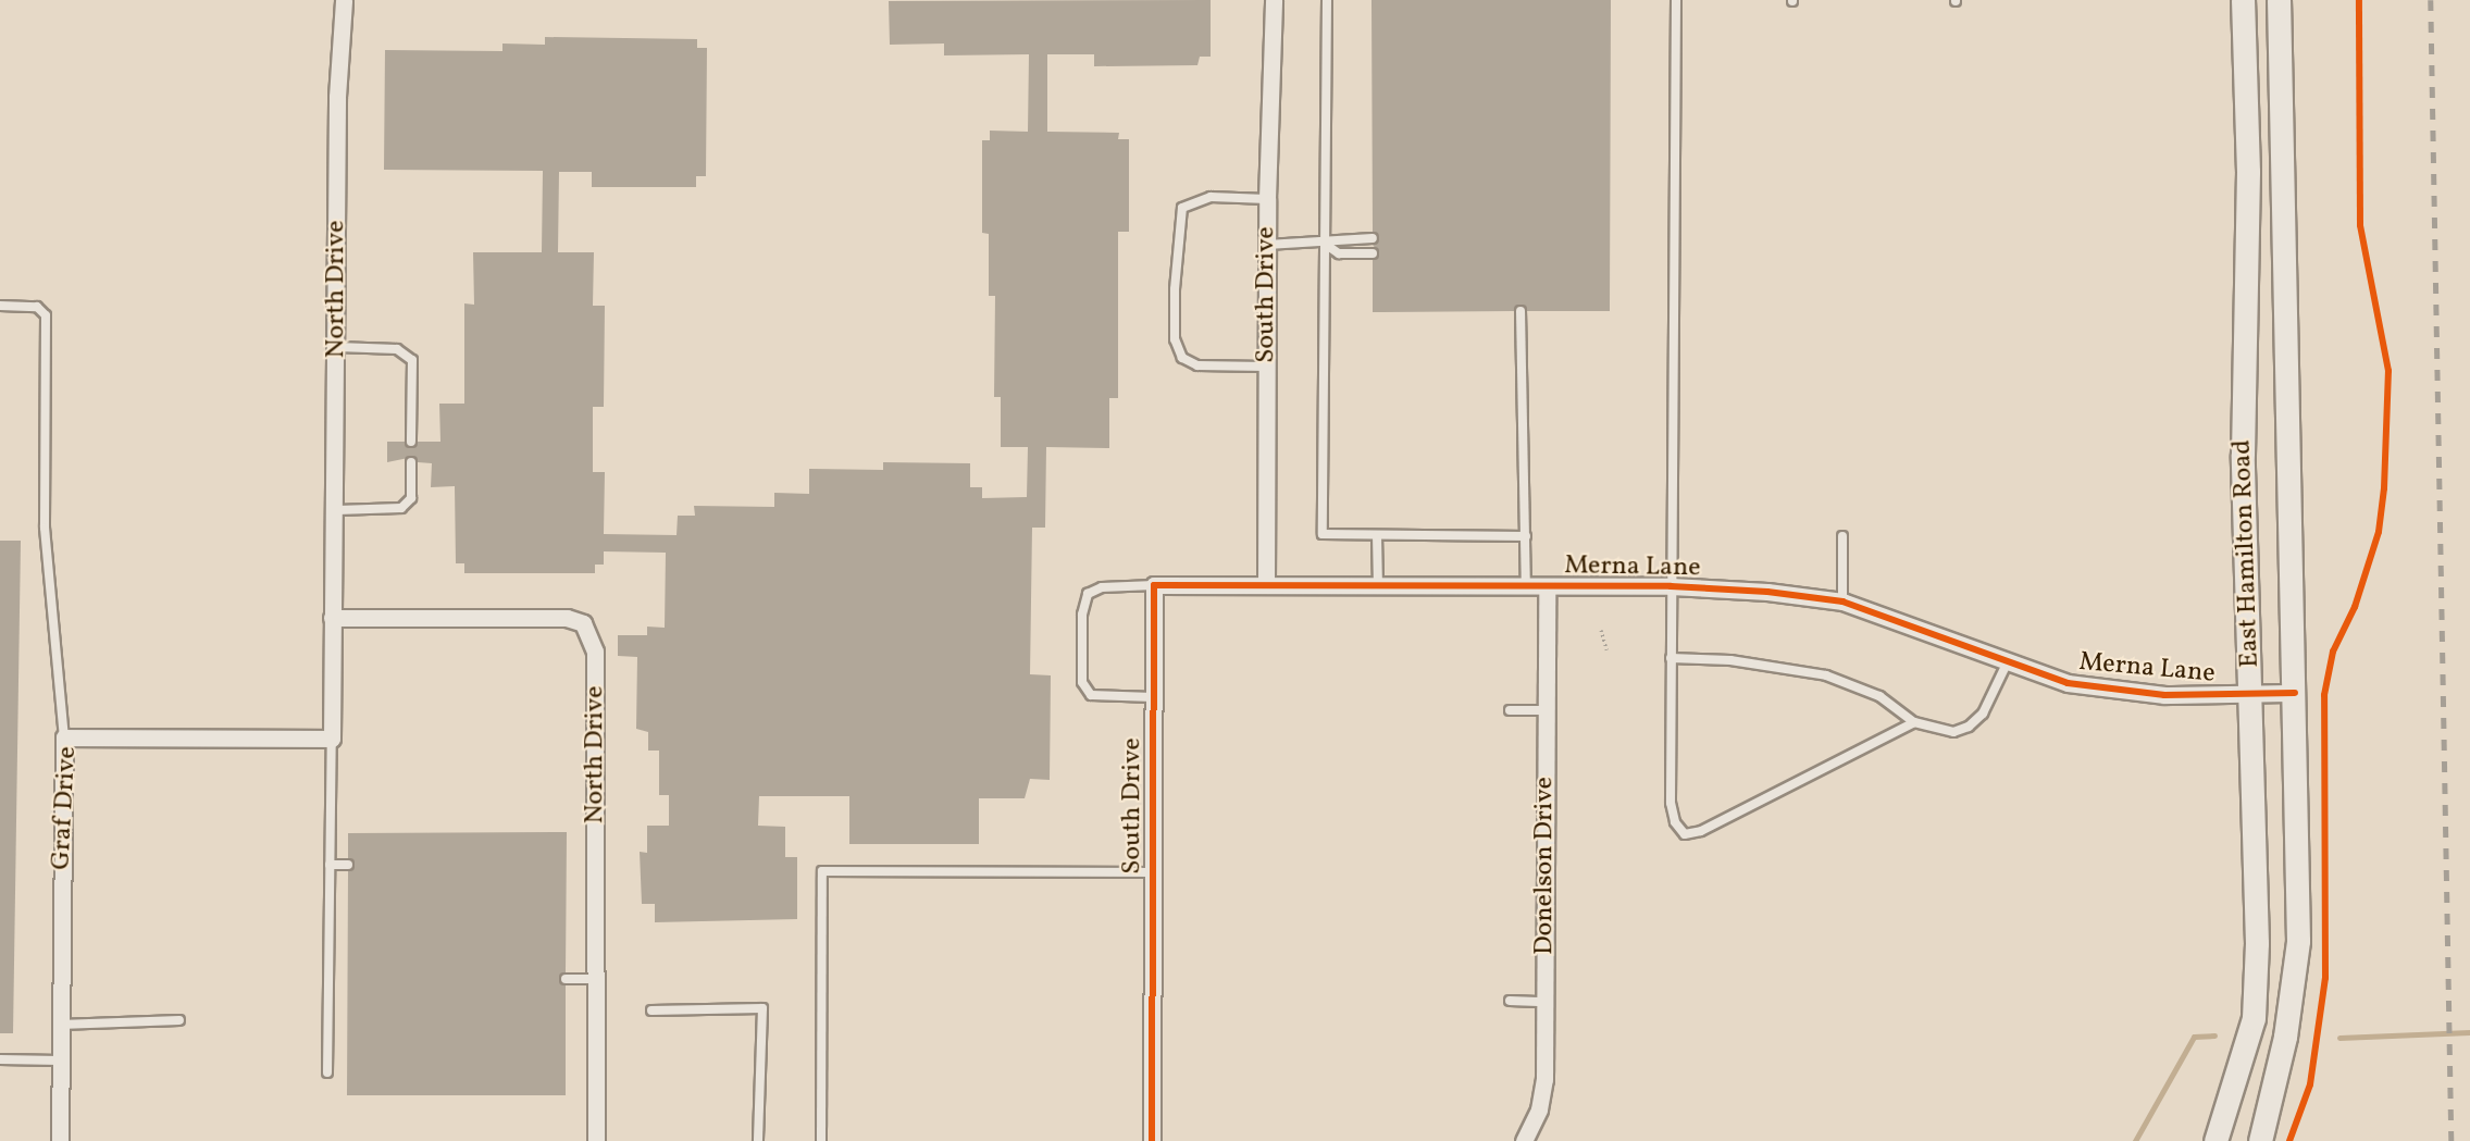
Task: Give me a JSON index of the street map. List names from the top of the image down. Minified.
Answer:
{"streets":{"main road":["East Hamilton Road"],"street":["North Drive","South Drive","Merna Lane","Graf Drive","Donelson Drive"]},"crossings":[["North Drive","Graf Drive"],["South Drive","Merna Lane"],["East Hamilton Road","Merna Lane"],["Merna Lane","Donelson Drive"]]}
